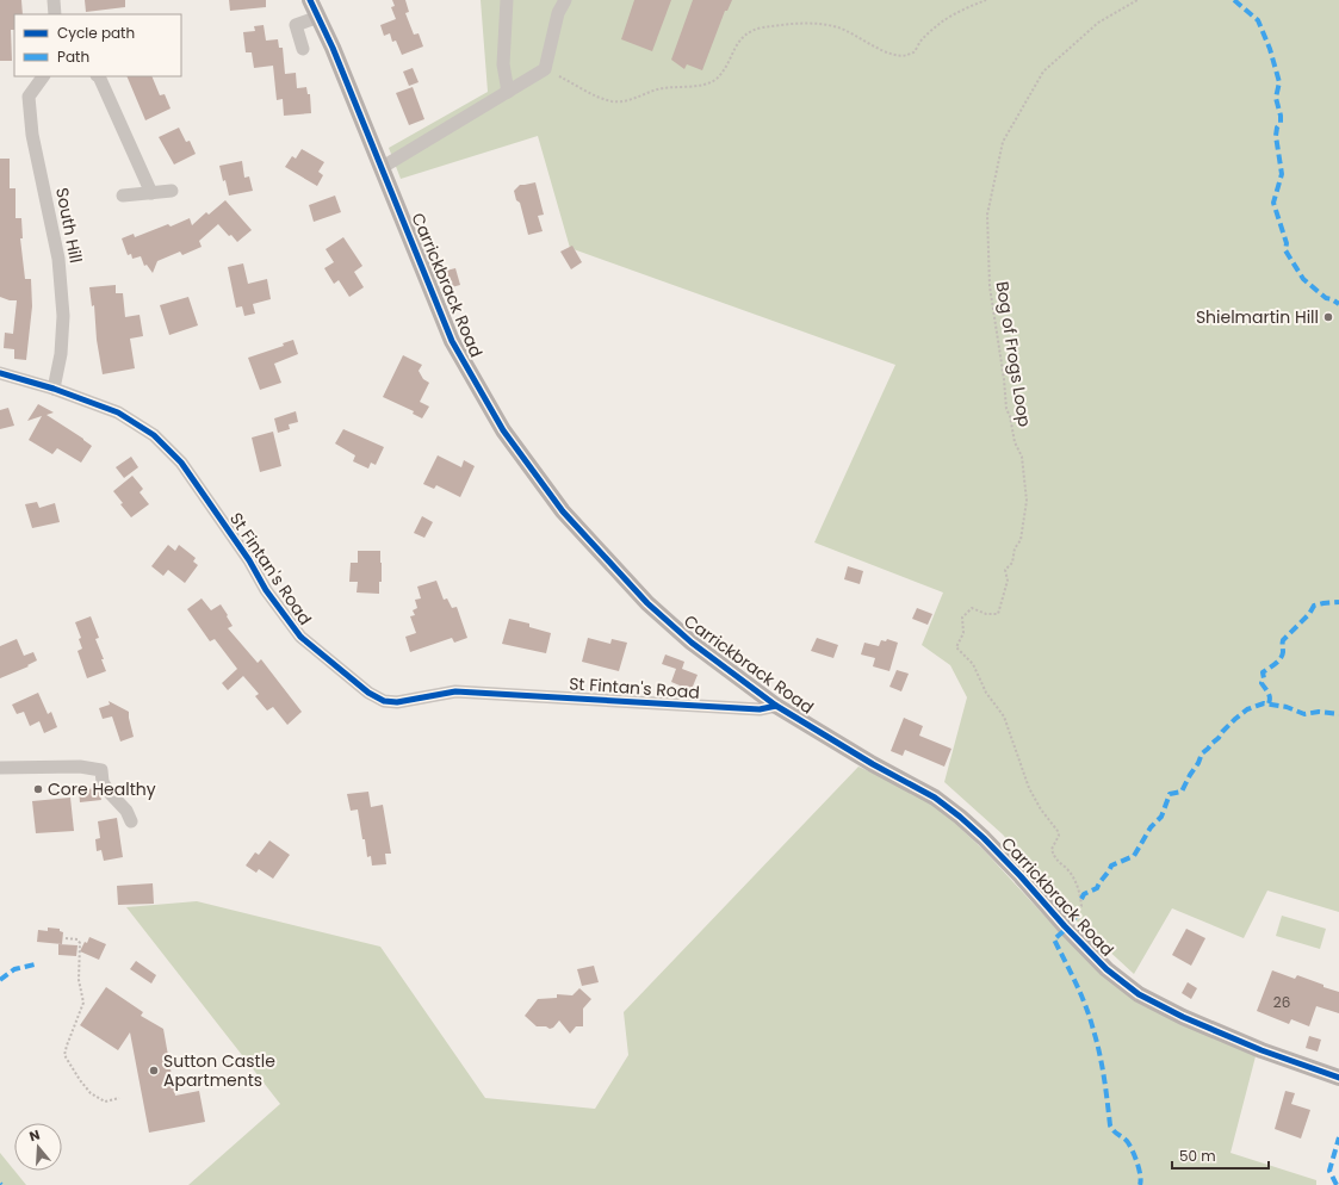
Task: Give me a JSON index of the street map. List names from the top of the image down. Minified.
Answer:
{"streets":{"main road":["Carrickbrack Road"],"street":["South Hill","St Fintan's Road"],"path":["Bog of Frogs Loop"]},"crossings":[["South Hill","St Fintan's Road"],["Carrickbrack Road","St Fintan's Road"]],"places":["Shielmartin Hill","Core Healthy","Sutton Castle Apartments"],"house_numbers":["26"],"legend":["Cycle path","Path"],"scale_bar":"50 m","north":"top"}
